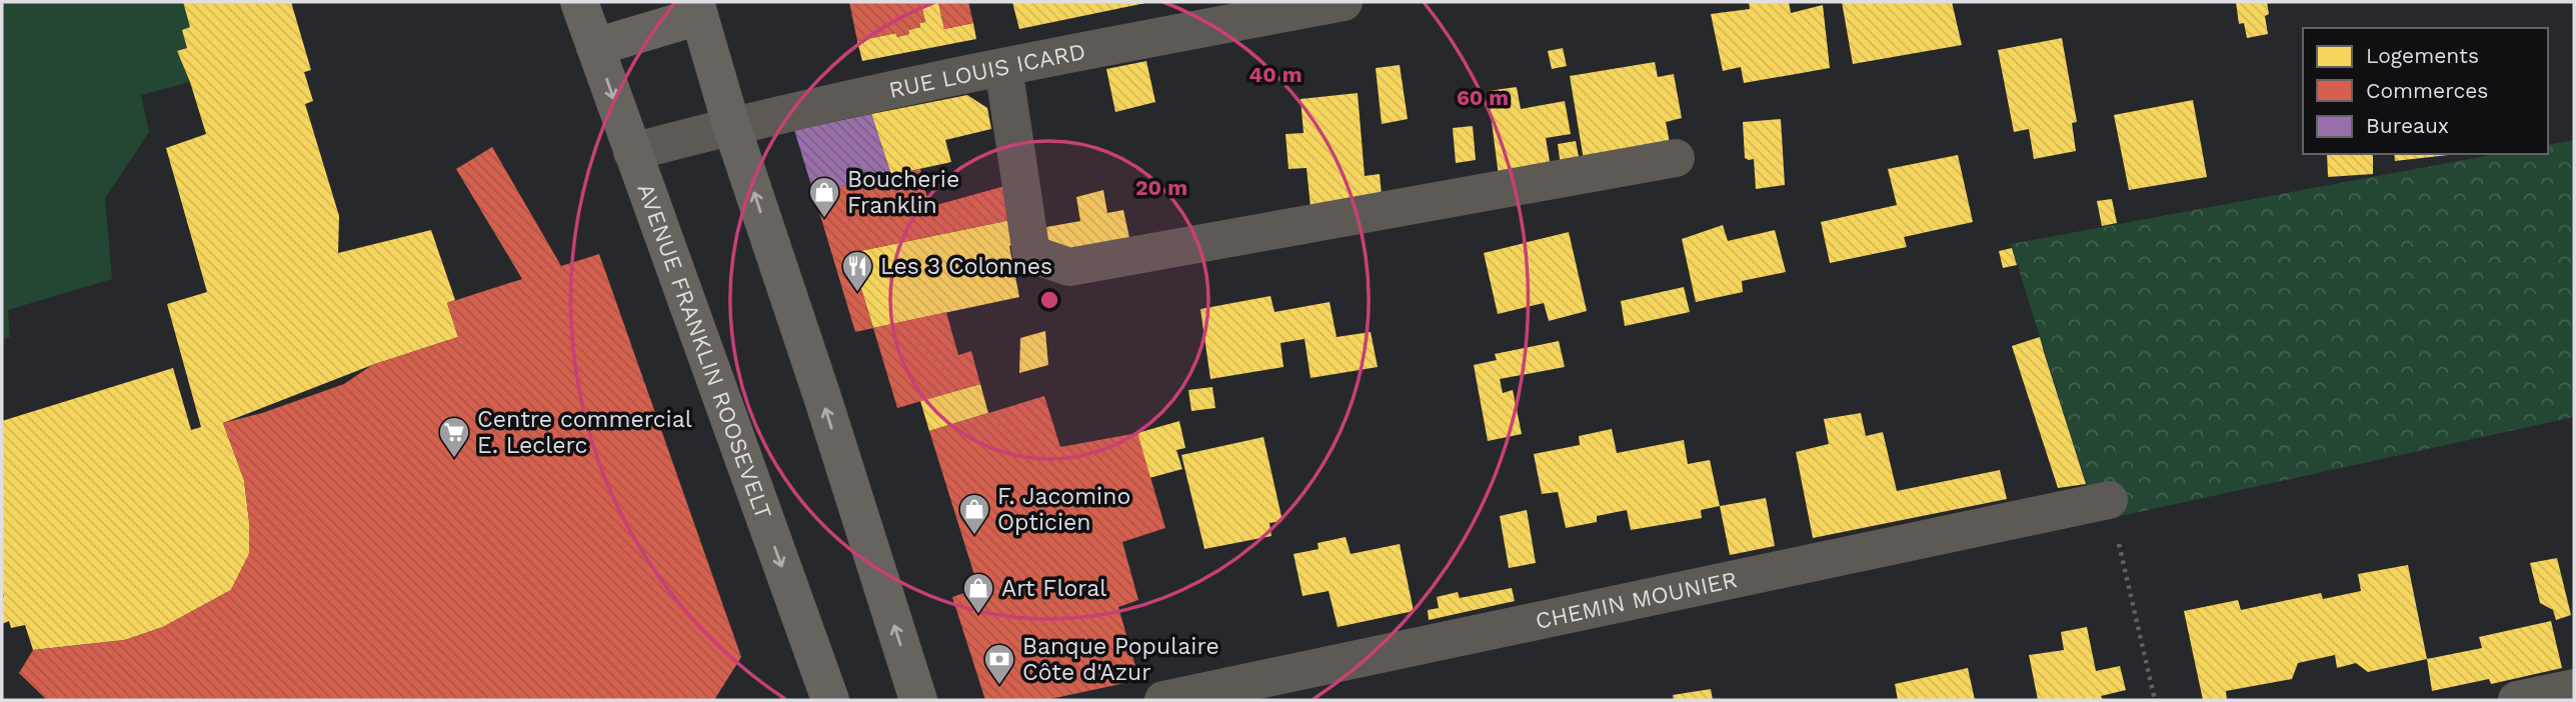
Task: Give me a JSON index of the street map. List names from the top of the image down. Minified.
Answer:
{"streets":{"main road":["AVENUE FRANKLIN ROOSEVELT"],"street":["RUE LOUIS ICARD","CHEMIN MOUNIER"]},"crossings":[["RUE LOUIS ICARD","AVENUE FRANKLIN ROOSEVELT"]],"places":{"shop":["Boucherie Franklin","F. Jacomino Opticien","Art Floral"],"restaurant":["Les 3 Colonnes"],"supermarket":["Centre commercial E. Leclerc"],"bank":["Banque Populaire Côte d'Azur"]},"legend":["Logements","Commerces","Bureaux"],"rings":["40 m","60 m","20 m"]}
